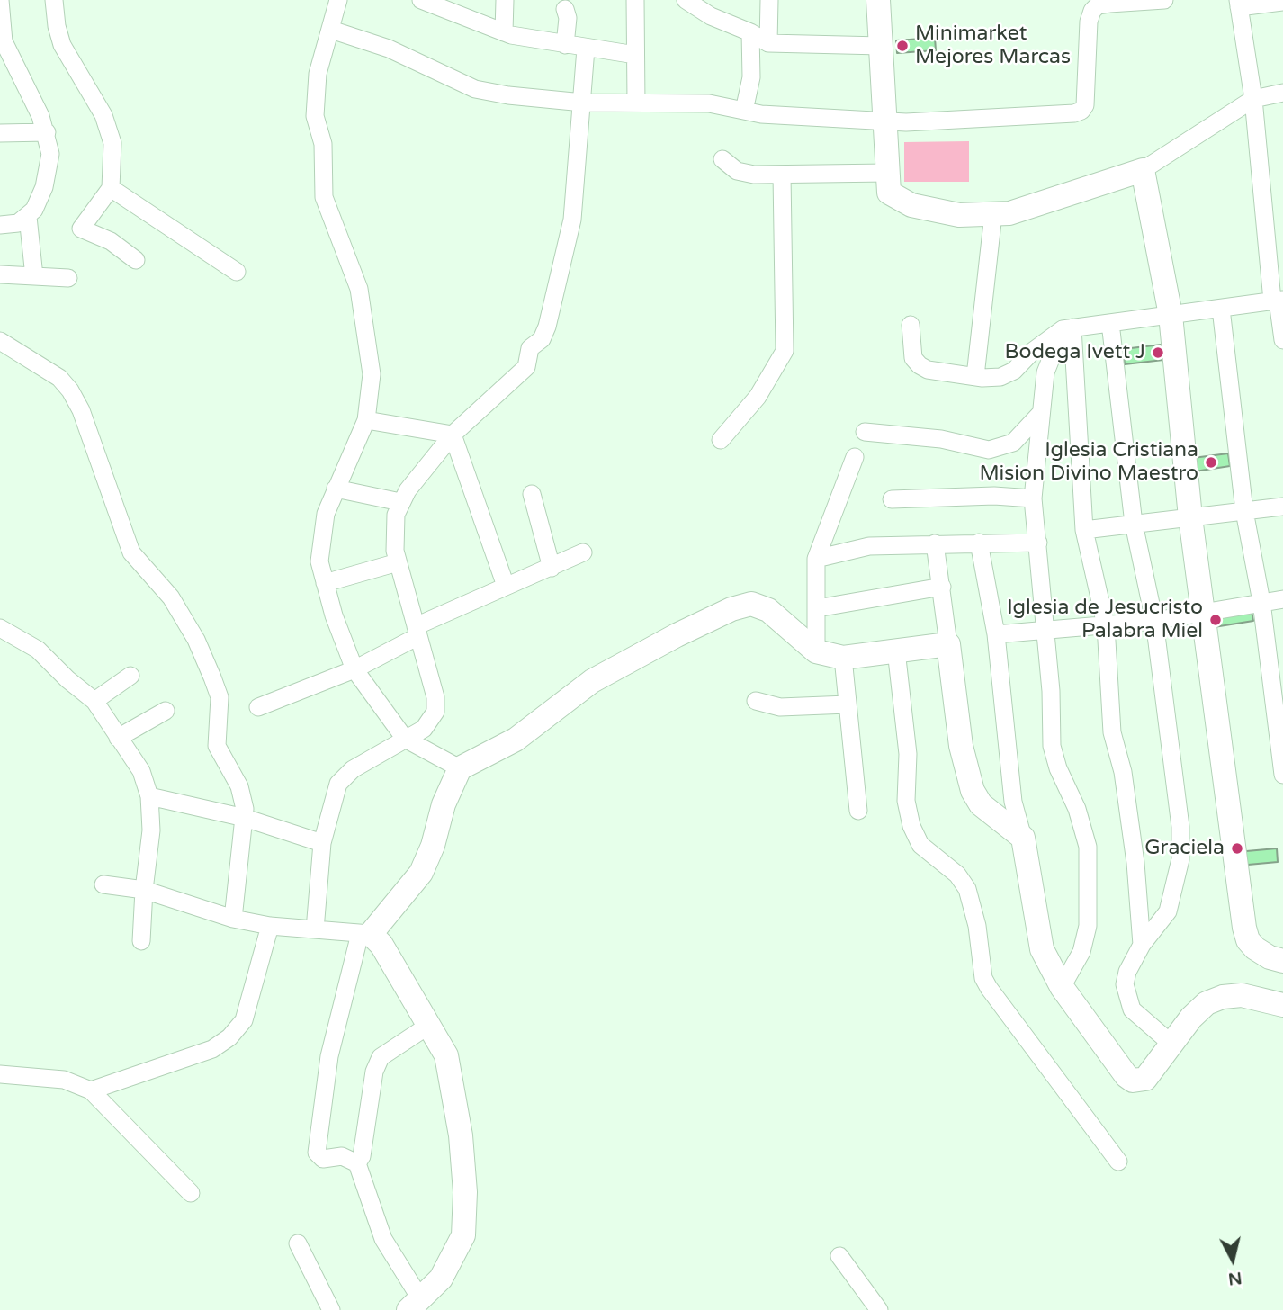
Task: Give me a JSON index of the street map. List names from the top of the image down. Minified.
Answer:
{"places":["Minimarket Mejores Marcas","Bodega Ivett J","Iglesia Cristiana Mision Divino Maestro","Iglesia de Jesucristo Palabra Miel","Graciela"],"north":"bottom"}
